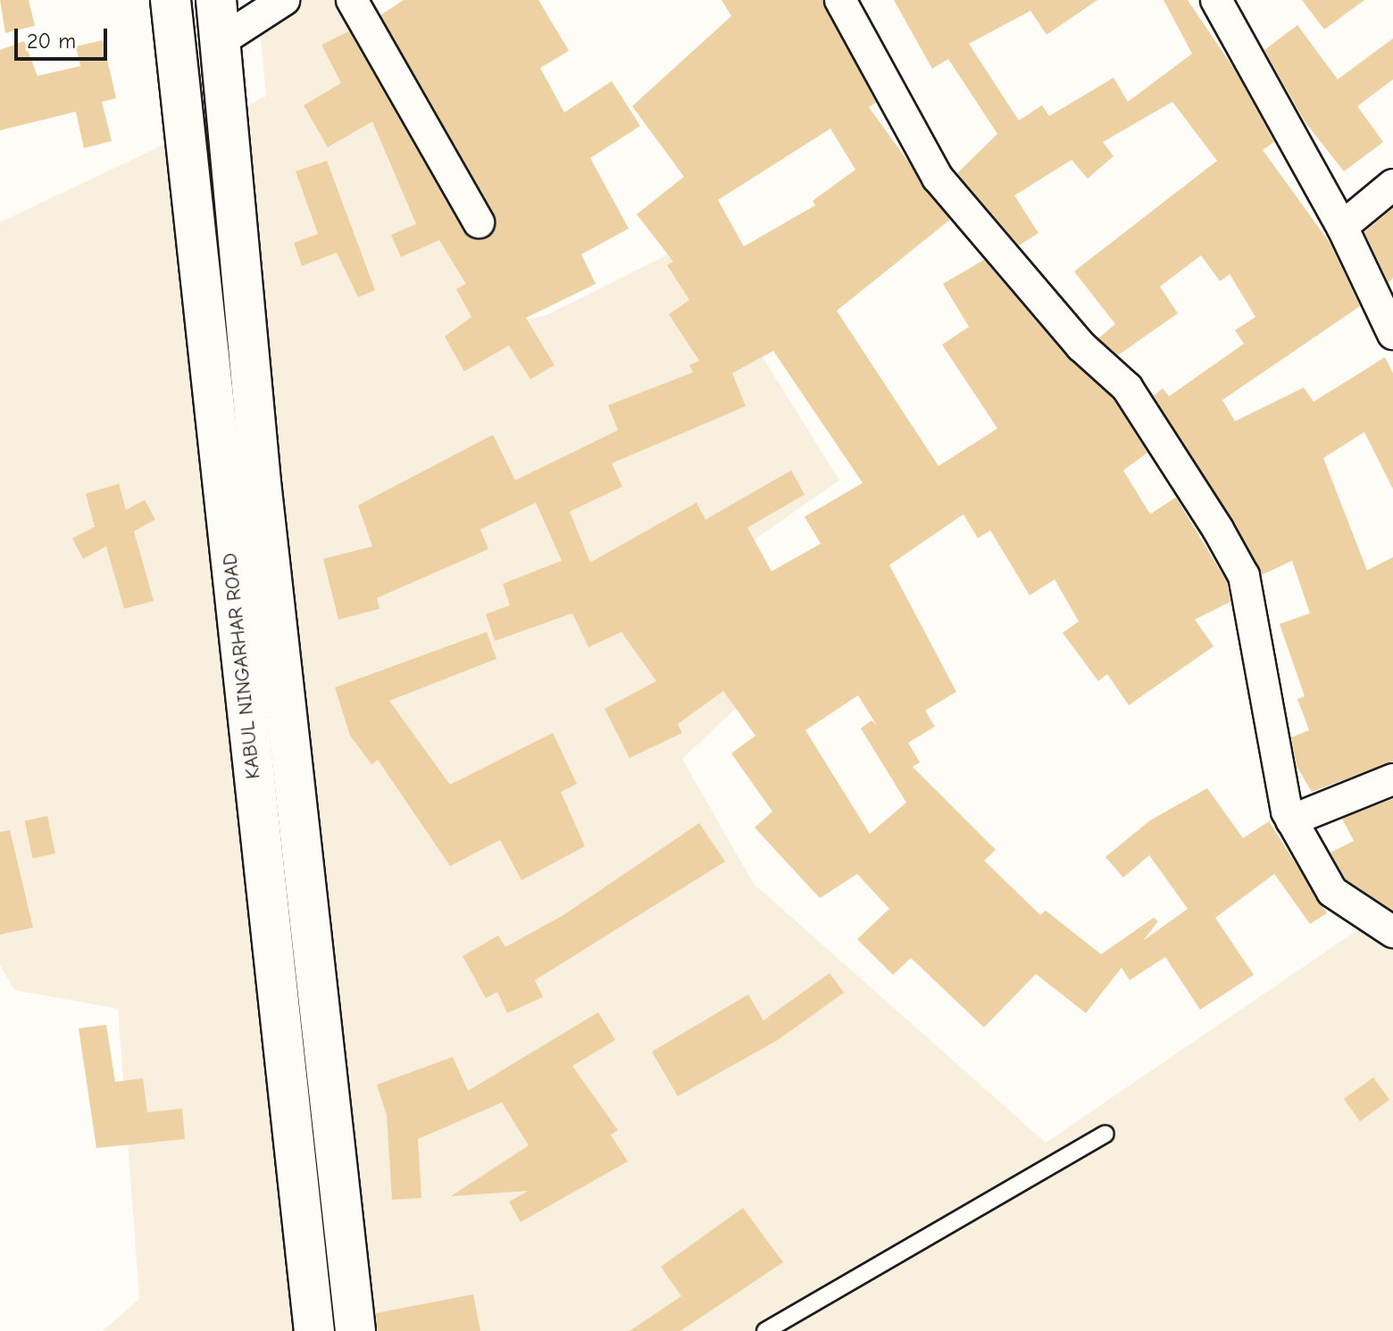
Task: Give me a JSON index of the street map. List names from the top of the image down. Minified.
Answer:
{"streets":{"highway":["KABUL NINGARHAR ROAD"]},"scale_bar":"20 m"}
